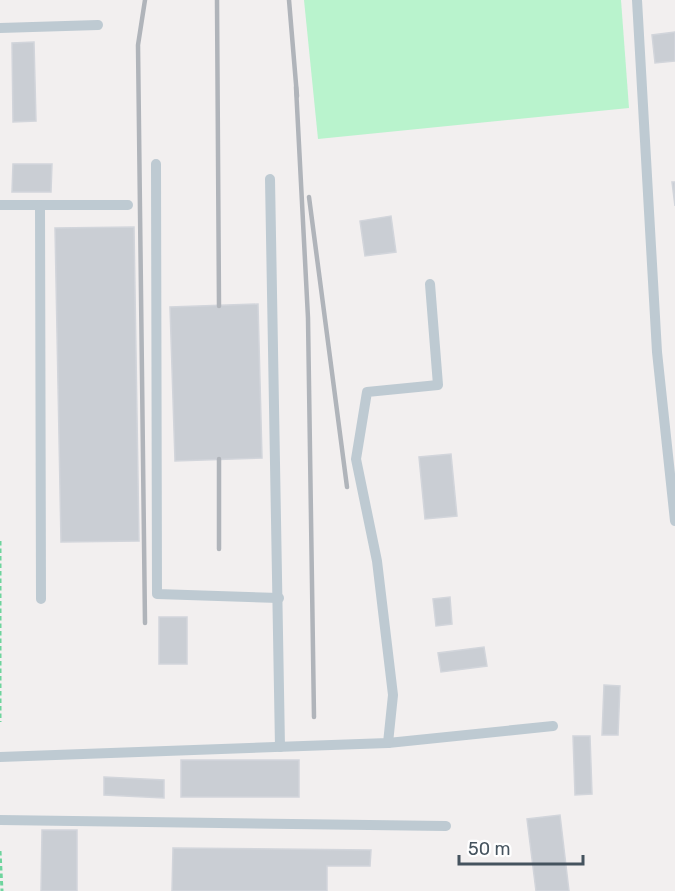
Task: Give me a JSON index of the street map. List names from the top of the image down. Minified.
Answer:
{"scale_bar":"50 m"}
